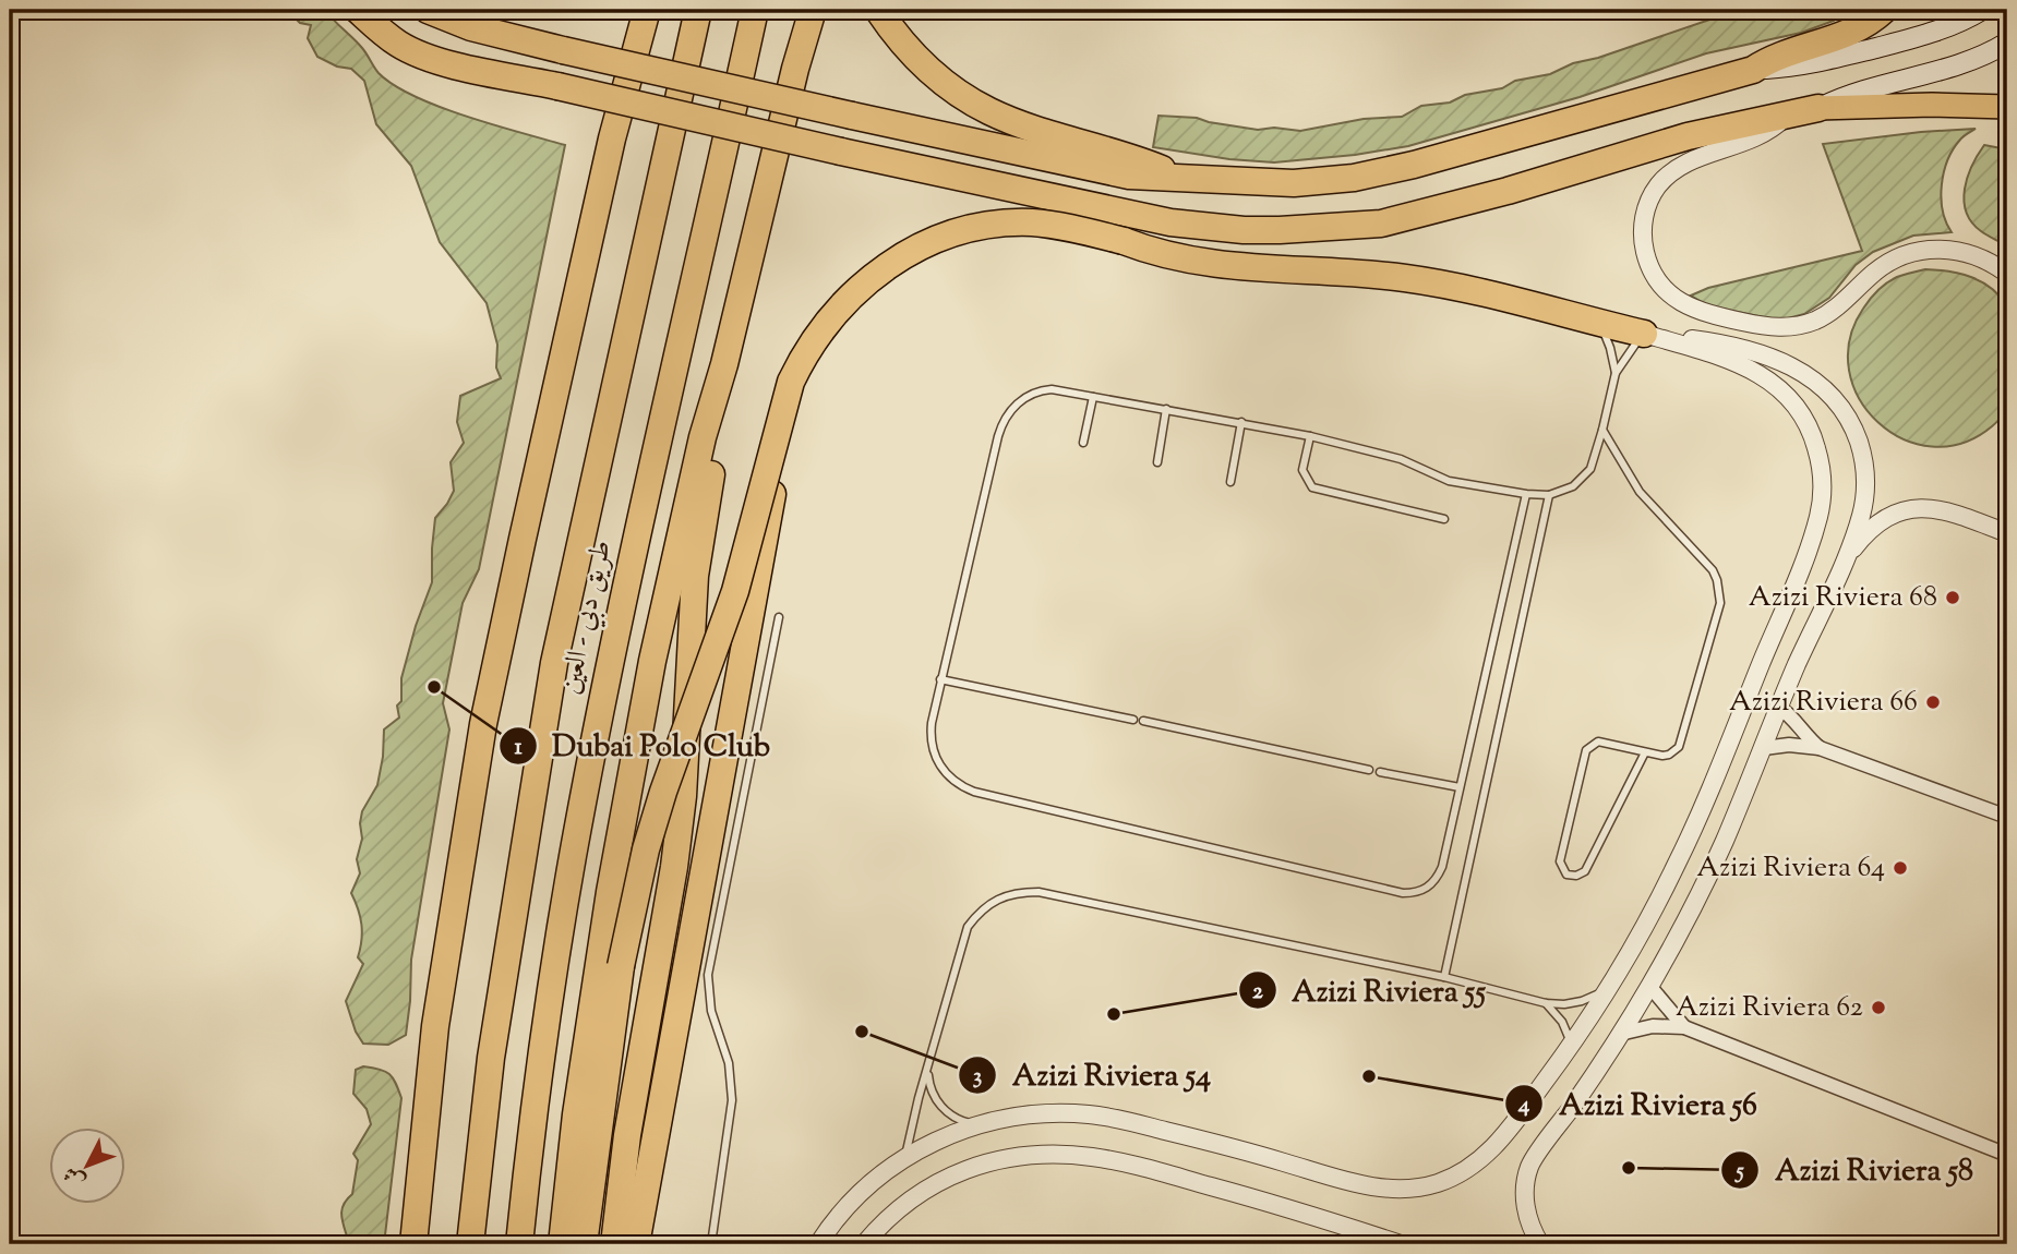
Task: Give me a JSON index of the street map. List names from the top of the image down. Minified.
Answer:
{"streets":{"highway":["طريق دبي - العين"]},"places":["Azizi Riviera 68","Dubai Polo Club","Azizi Riviera 66","Azizi Riviera 64","Azizi Riviera 62","Azizi Riviera 55","Azizi Riviera 54","Azizi Riviera 56","Azizi Riviera 58"],"north":"bottom left"}
